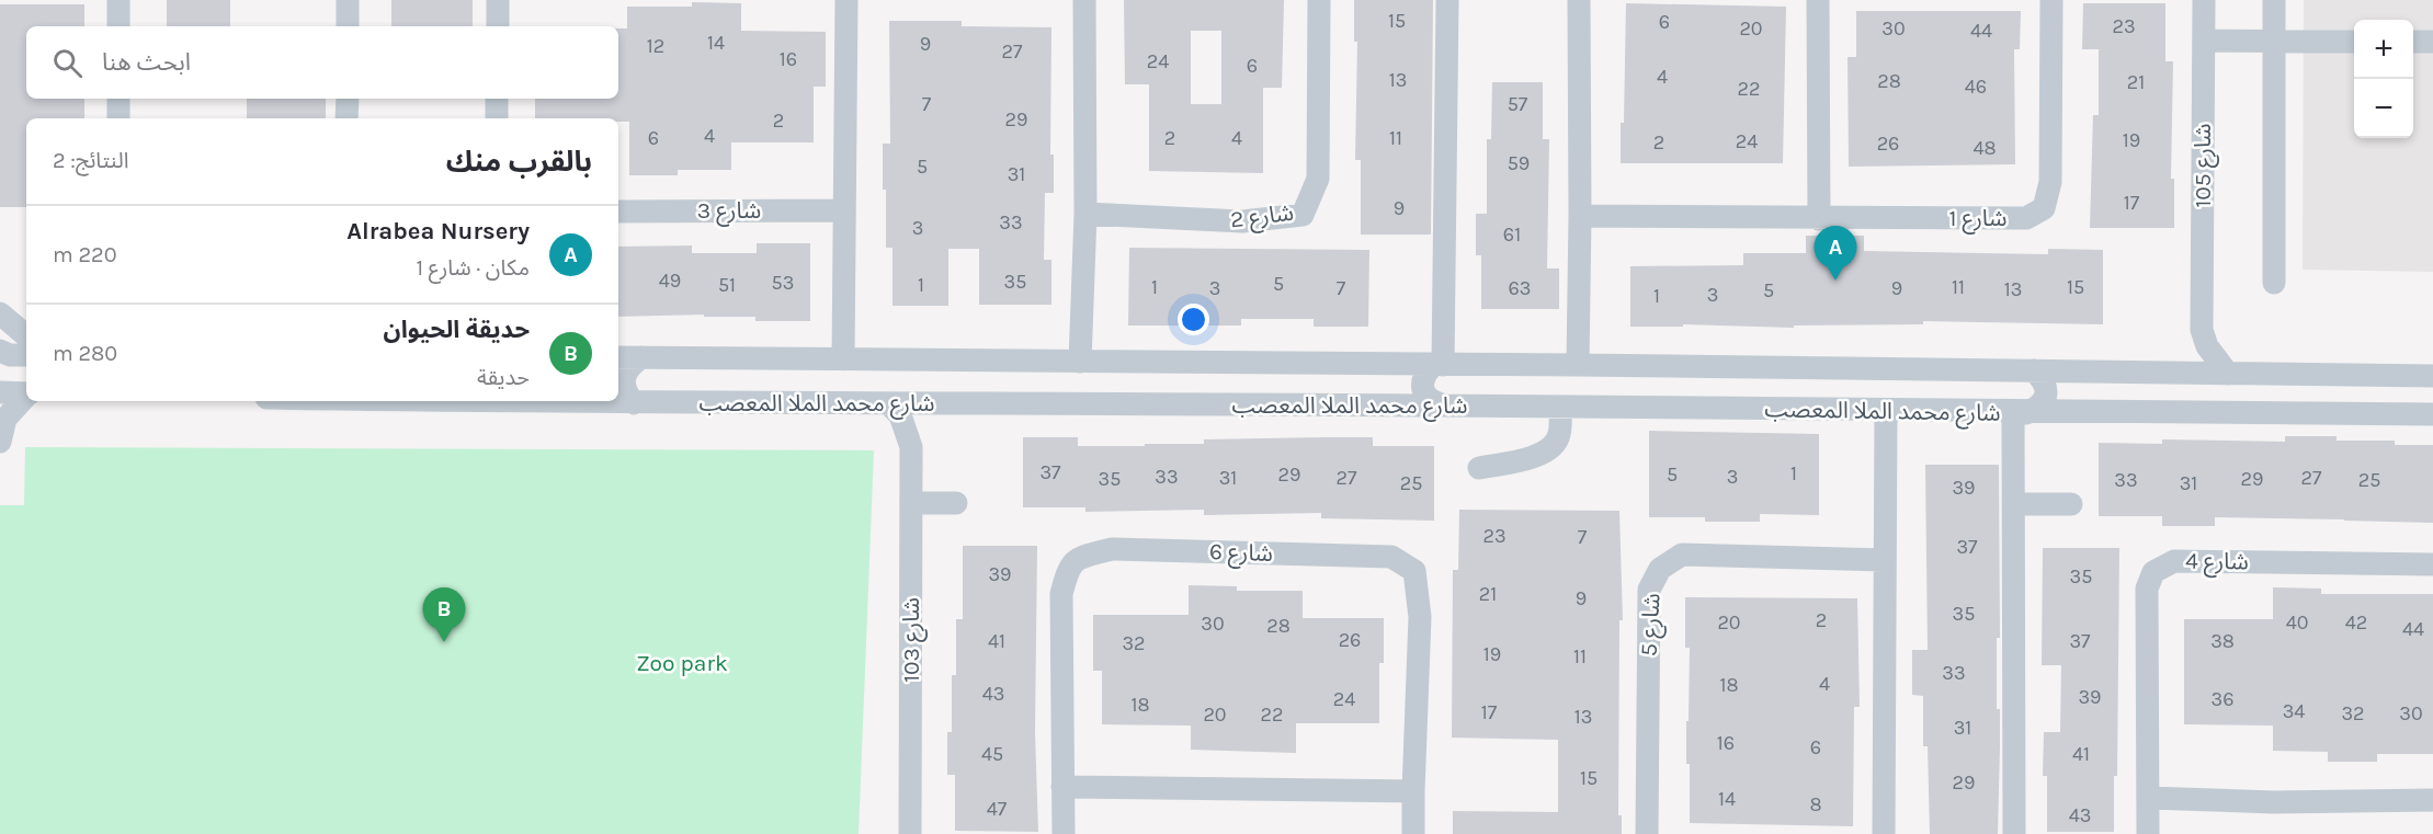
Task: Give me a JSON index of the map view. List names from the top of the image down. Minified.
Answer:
{"streets":{"street":["شارع 105","شارع 3","شارع 2","شارع 1","شارع محمد الملا المعصب","شارع 6","شارع 4","شارع 5","شارع 103"]},"crossings":[["شارع 105","شارع محمد الملا المعصب"],["شارع محمد الملا المعصب","شارع 103"]],"parks":["Zoo park"],"house_numbers":["15","6","23","20","30","44","14","9","12","27","16","24","6","4","13","28","21","46","22","7","57","29","2","4","6","2","4","11","19","24","2","26","48","59","5","31","17","9","33","3","61","49","35","53","5","51","1","1","11","15","3","7","63","9","13","5","3","1","37","1","29","5","33","3","31","27","27","35","29","33","25","25","31","39","23","7","37","39","35","21","9","35","2","20","40","42","30","28","44","26","41","37","38","32","19","11","33","4","18","43","39","24","36","18","34","17","32","30","20","22","13","31","16","6","45","41","15","29","14","8","47","43"],"page":{"map_buttons":["+","−"],"search":"ابحث هنا","heading":["بالقرب منك","النتائج: 2"],"list":[{"mark":"A","name":"Alrabea Nursery","note":"مكان · شارع 1","value":"220 m"},{"mark":"B","name":"حديقة الحيوان","note":"حديقة","value":"280 m"}],"pins":["A","B"]}}
